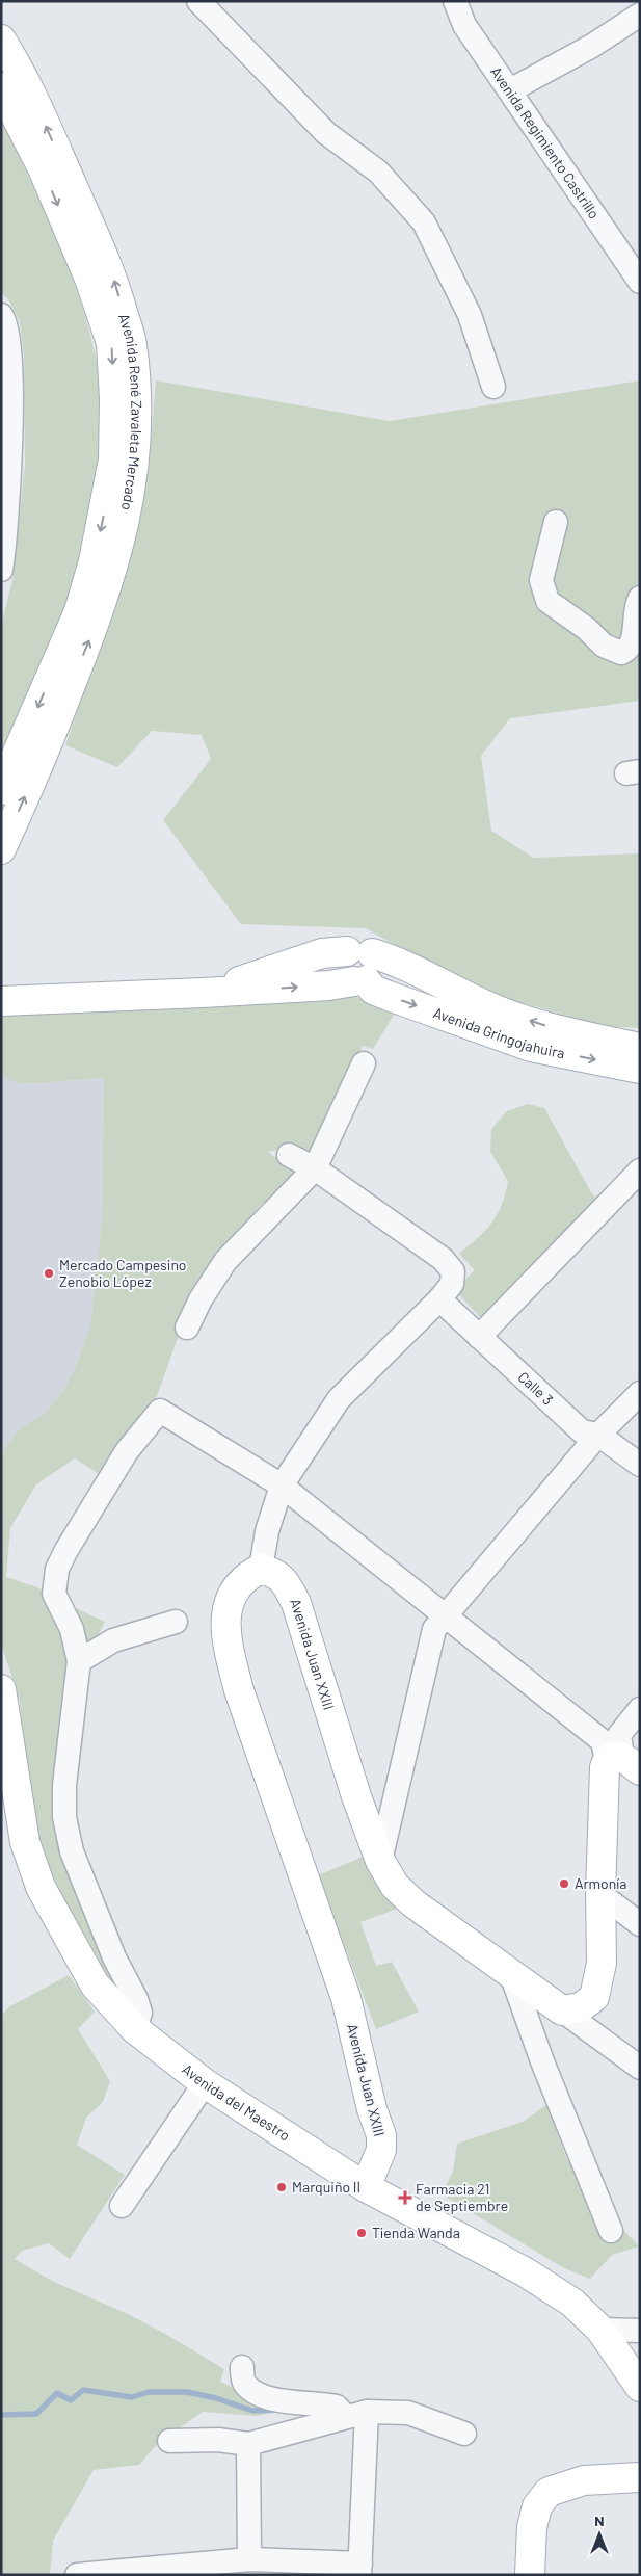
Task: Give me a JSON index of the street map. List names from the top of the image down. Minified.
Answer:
{"streets":{"main road":["Avenida René Zavaleta Mercado","Avenida Gringojahuira","Avenida Juan XXIII","Avenida del Maestro"],"street":["Avenida Regimiento Castrillo","Calle 3"]},"crossings":[["Avenida Juan XXIII","Avenida del Maestro"]],"places":{"other":["Mercado Campesino Zenobio López","Armonía","Marquiño II","Tienda Wanda"],"health":["Farmacia 21 de Septiembre"]},"north":"top"}
